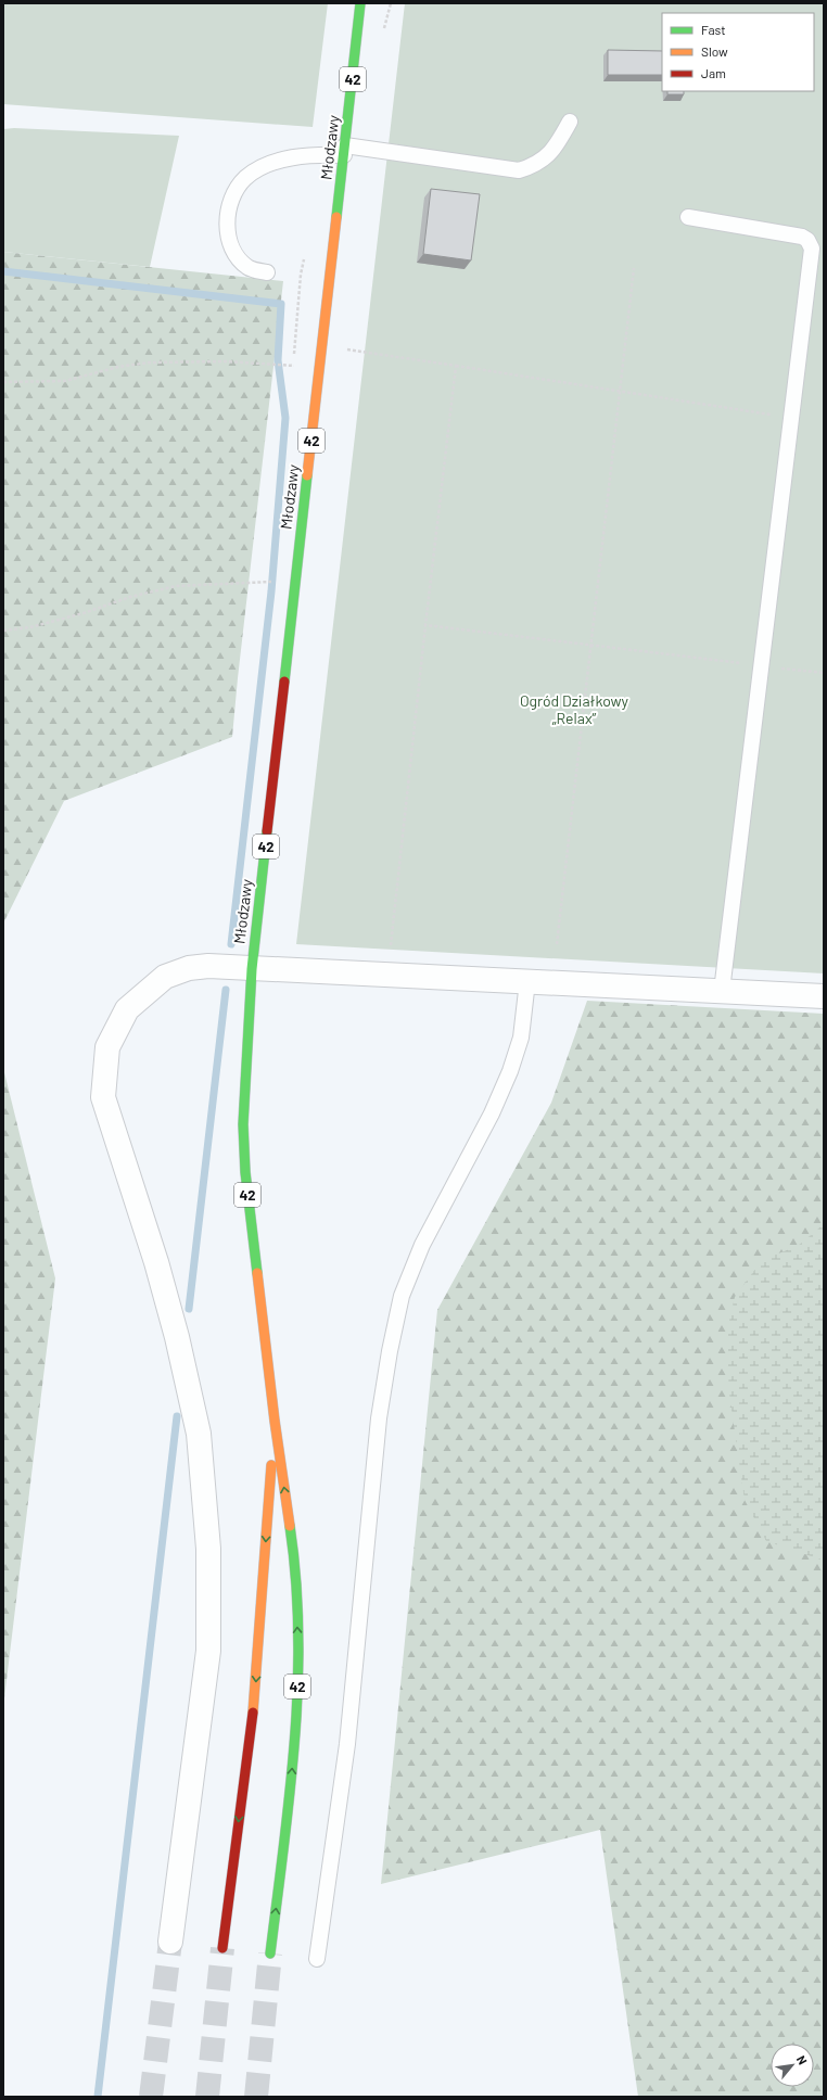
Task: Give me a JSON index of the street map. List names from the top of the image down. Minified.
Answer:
{"streets":{"main road":["42","Młodzawy"]},"crossings":[["42","Młodzawy"]],"parks":["Ogród Działkowy „Relax”"],"legend":["Fast","Slow","Jam"],"north":"top right"}
